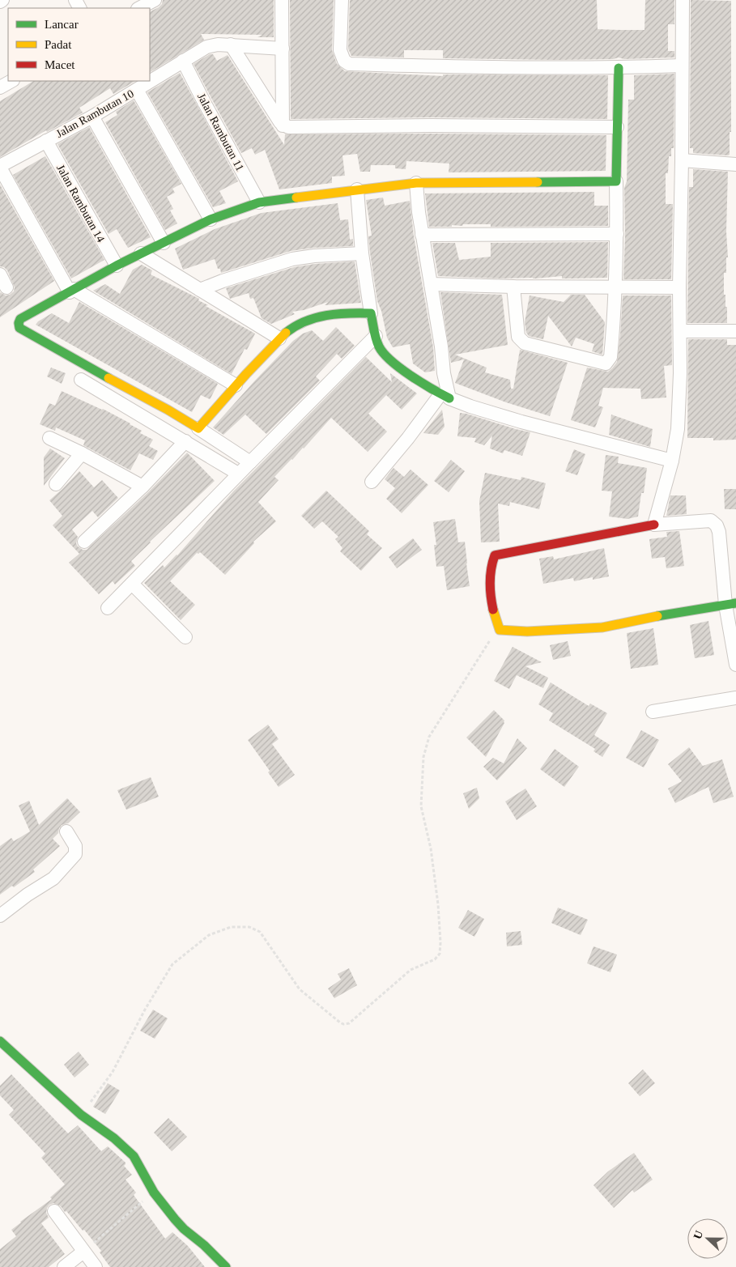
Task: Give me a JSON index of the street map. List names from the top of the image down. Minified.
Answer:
{"streets":{"street":["Jalan Rambutan 10","Jalan Rambutan 11","Jalan Rambutan 14"]},"crossings":[["Jalan Rambutan 10","Jalan Rambutan 11"],["Jalan Rambutan 10","Jalan Rambutan 14"]],"legend":["Lancar","Padat","Macet"],"north":"left"}
